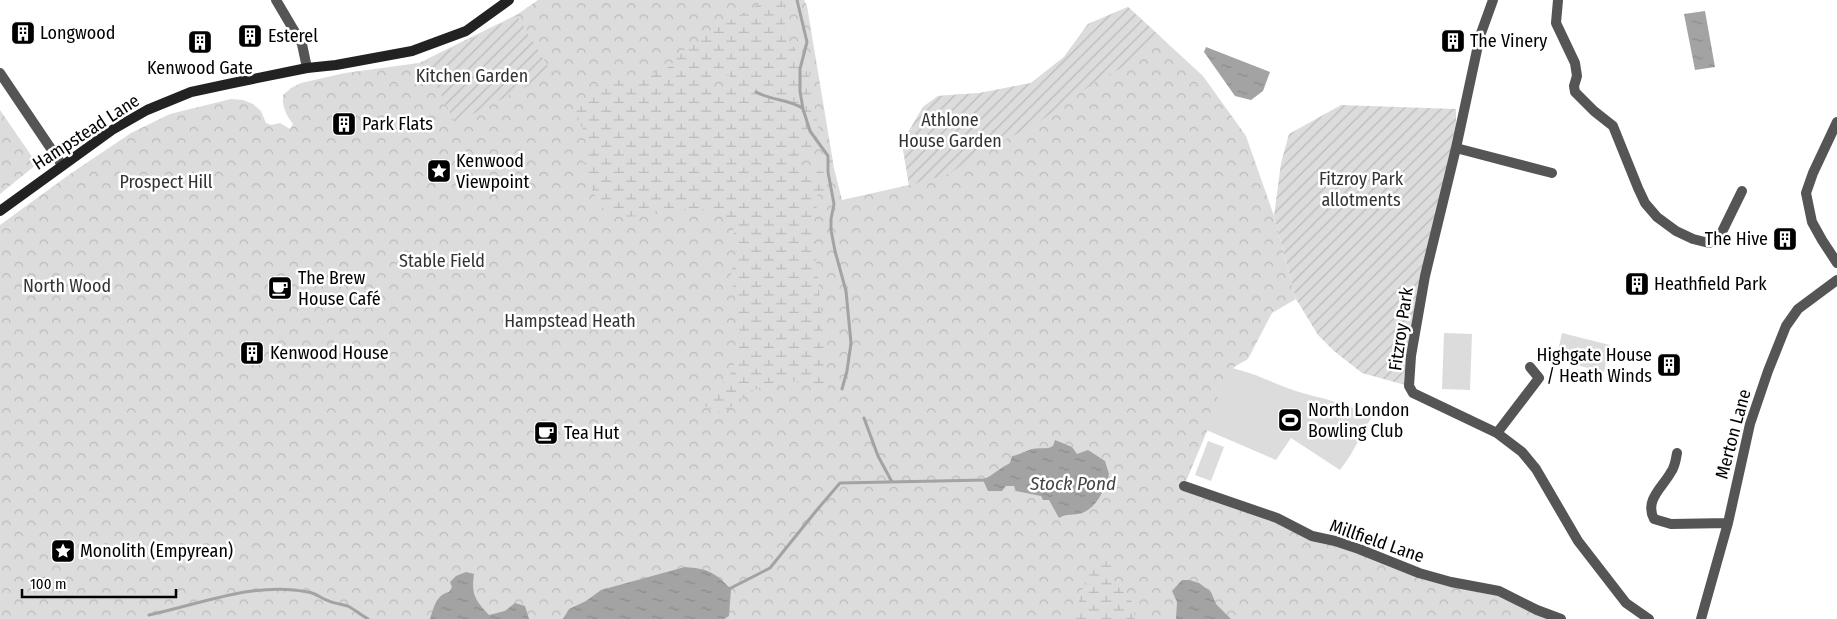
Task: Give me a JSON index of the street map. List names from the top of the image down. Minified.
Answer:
{"streets":{"main road":["Hampstead Lane"],"street":["Fitzroy Park","Merton Lane","Millfield Lane"]},"water":["Stock Pond"],"parks":["Kitchen Garden","Athlone House Garden","Fitzroy Park allotments","Prospect Hill","Stable Field","North Wood","Hampstead Heath"],"places":{"building":["Longwood","Esterel","The Vinery","Kenwood Gate","Park Flats","The Hive","Heathfield Park","Kenwood House","Highgate House / Heath Winds"],"place":["Kenwood Viewpoint","Monolith (Empyrean)"],"cafe":["The Brew House Café","Tea Hut"],"sports":["North London Bowling Club"]},"scale_bar":"100 m"}
